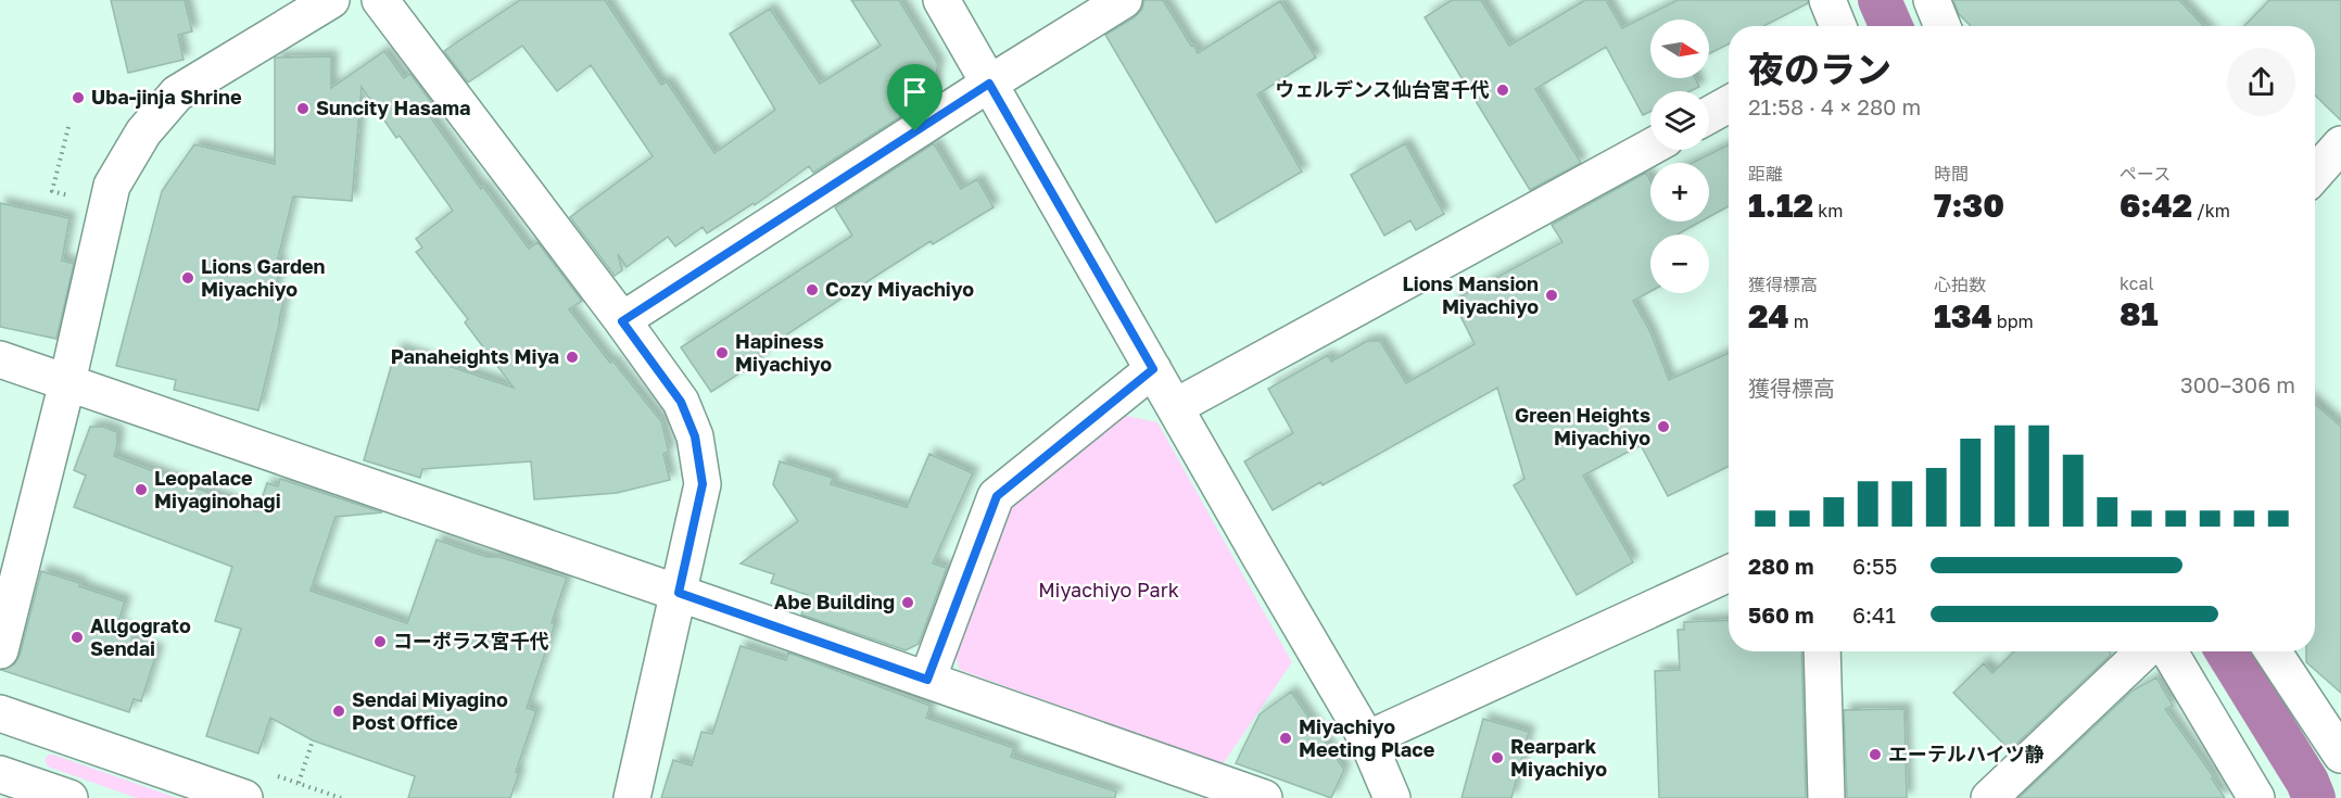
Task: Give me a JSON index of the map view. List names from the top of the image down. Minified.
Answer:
{"parks":["Miyachiyo Park"],"places":["ウェルデンス仙台宮千代","Uba-jinja Shrine","Suncity Hasama","Lions Garden Miyachiyo","Cozy Miyachiyo","Lions Mansion Miyachiyo","Hapiness Miyachiyo","Panaheights Miya","Green Heights Miyachiyo","Leopalace Miyaginohagi","Abe Building","Allgograto Sendai","コーポラス宮千代","Sendai Miyagino Post Office","Miyachiyo Meeting Place","エーテルハイツ静","Rearpark Miyachiyo"],"north":"right","page":{"map_buttons":["+","−"],"heading":["夜のラン","21:58 · 4 × 280 m"],"stats":[["距離","1.12 km"],["時間","7:30"],["ペース","6:42 /km"],["獲得標高","24 m"],["心拍数","134 bpm"],["kcal","81"]],"chart":["獲得標高","300–306 m"],"list":[{"name":"280 m","note":"6:55"},{"name":"560 m","note":"6:41"}]}}
